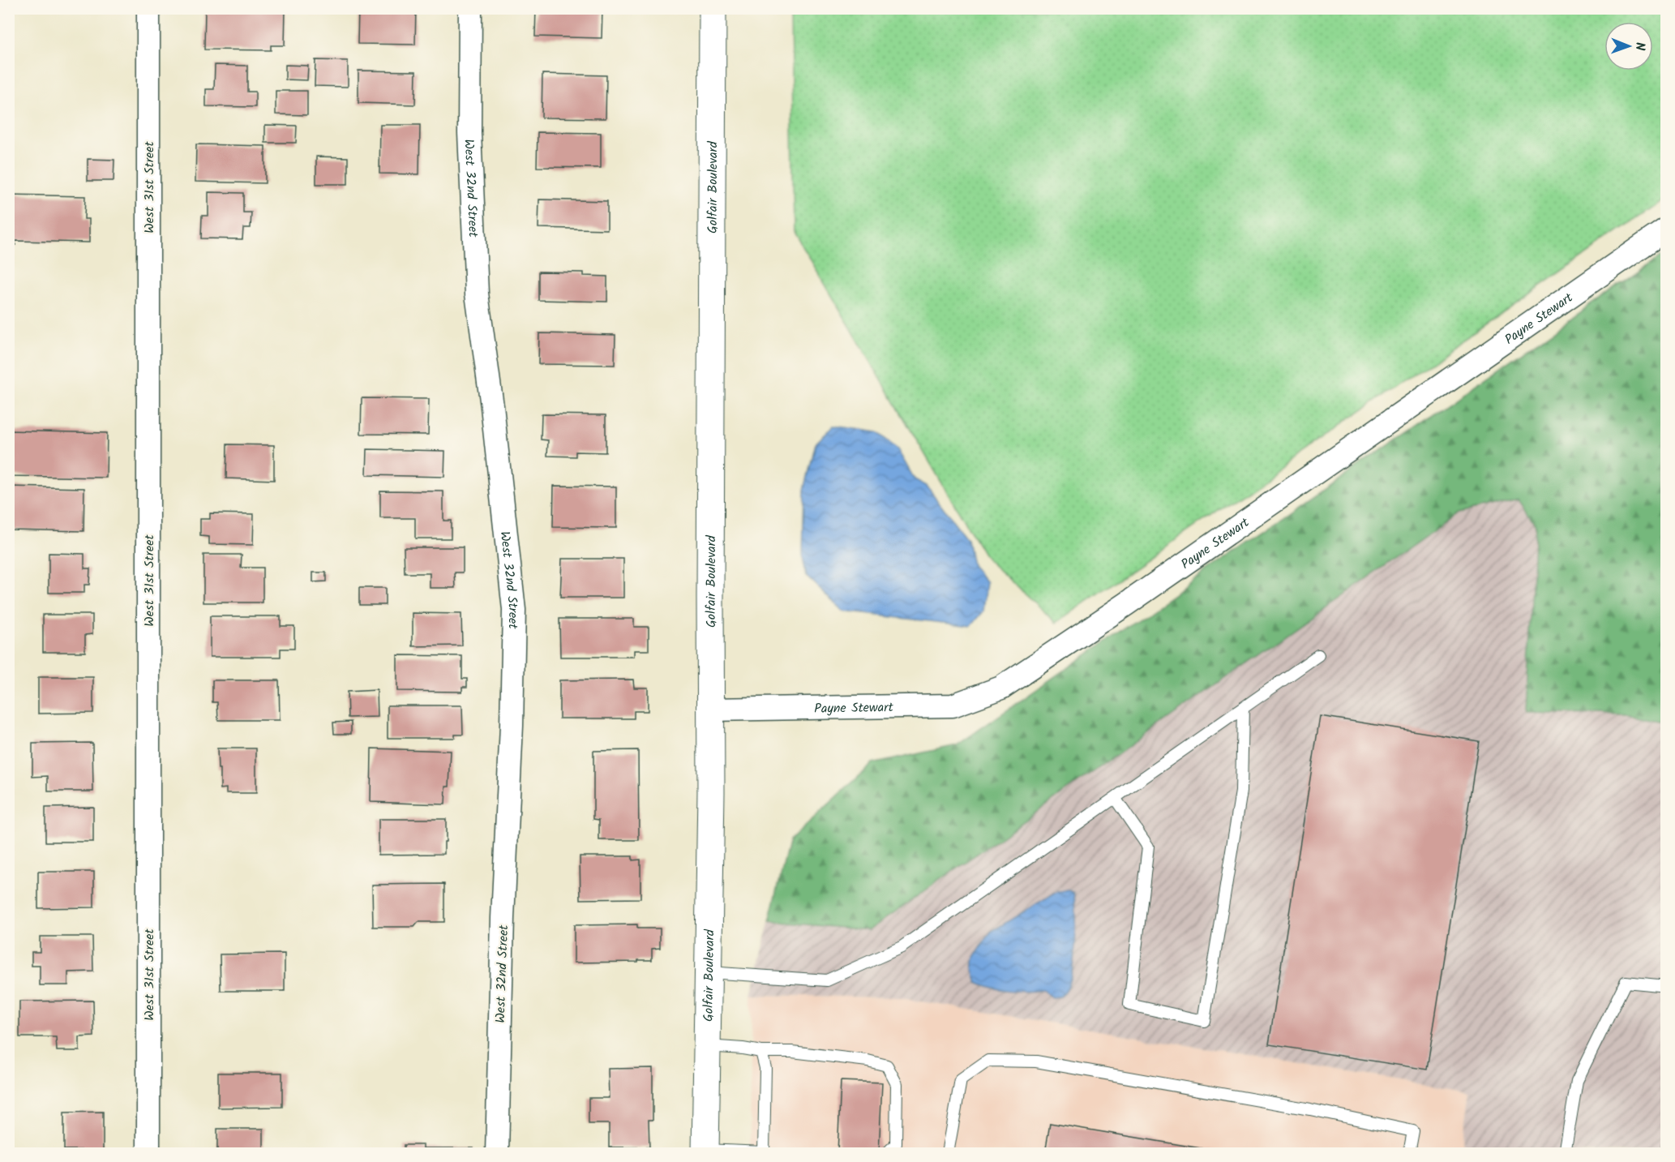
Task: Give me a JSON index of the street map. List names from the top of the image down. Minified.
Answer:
{"streets":{"main road":["Golfair Boulevard"],"street":["West 31st Street","West 32nd Street","Payne Stewart"]},"crossings":[["Golfair Boulevard","Payne Stewart"]],"north":"right"}
